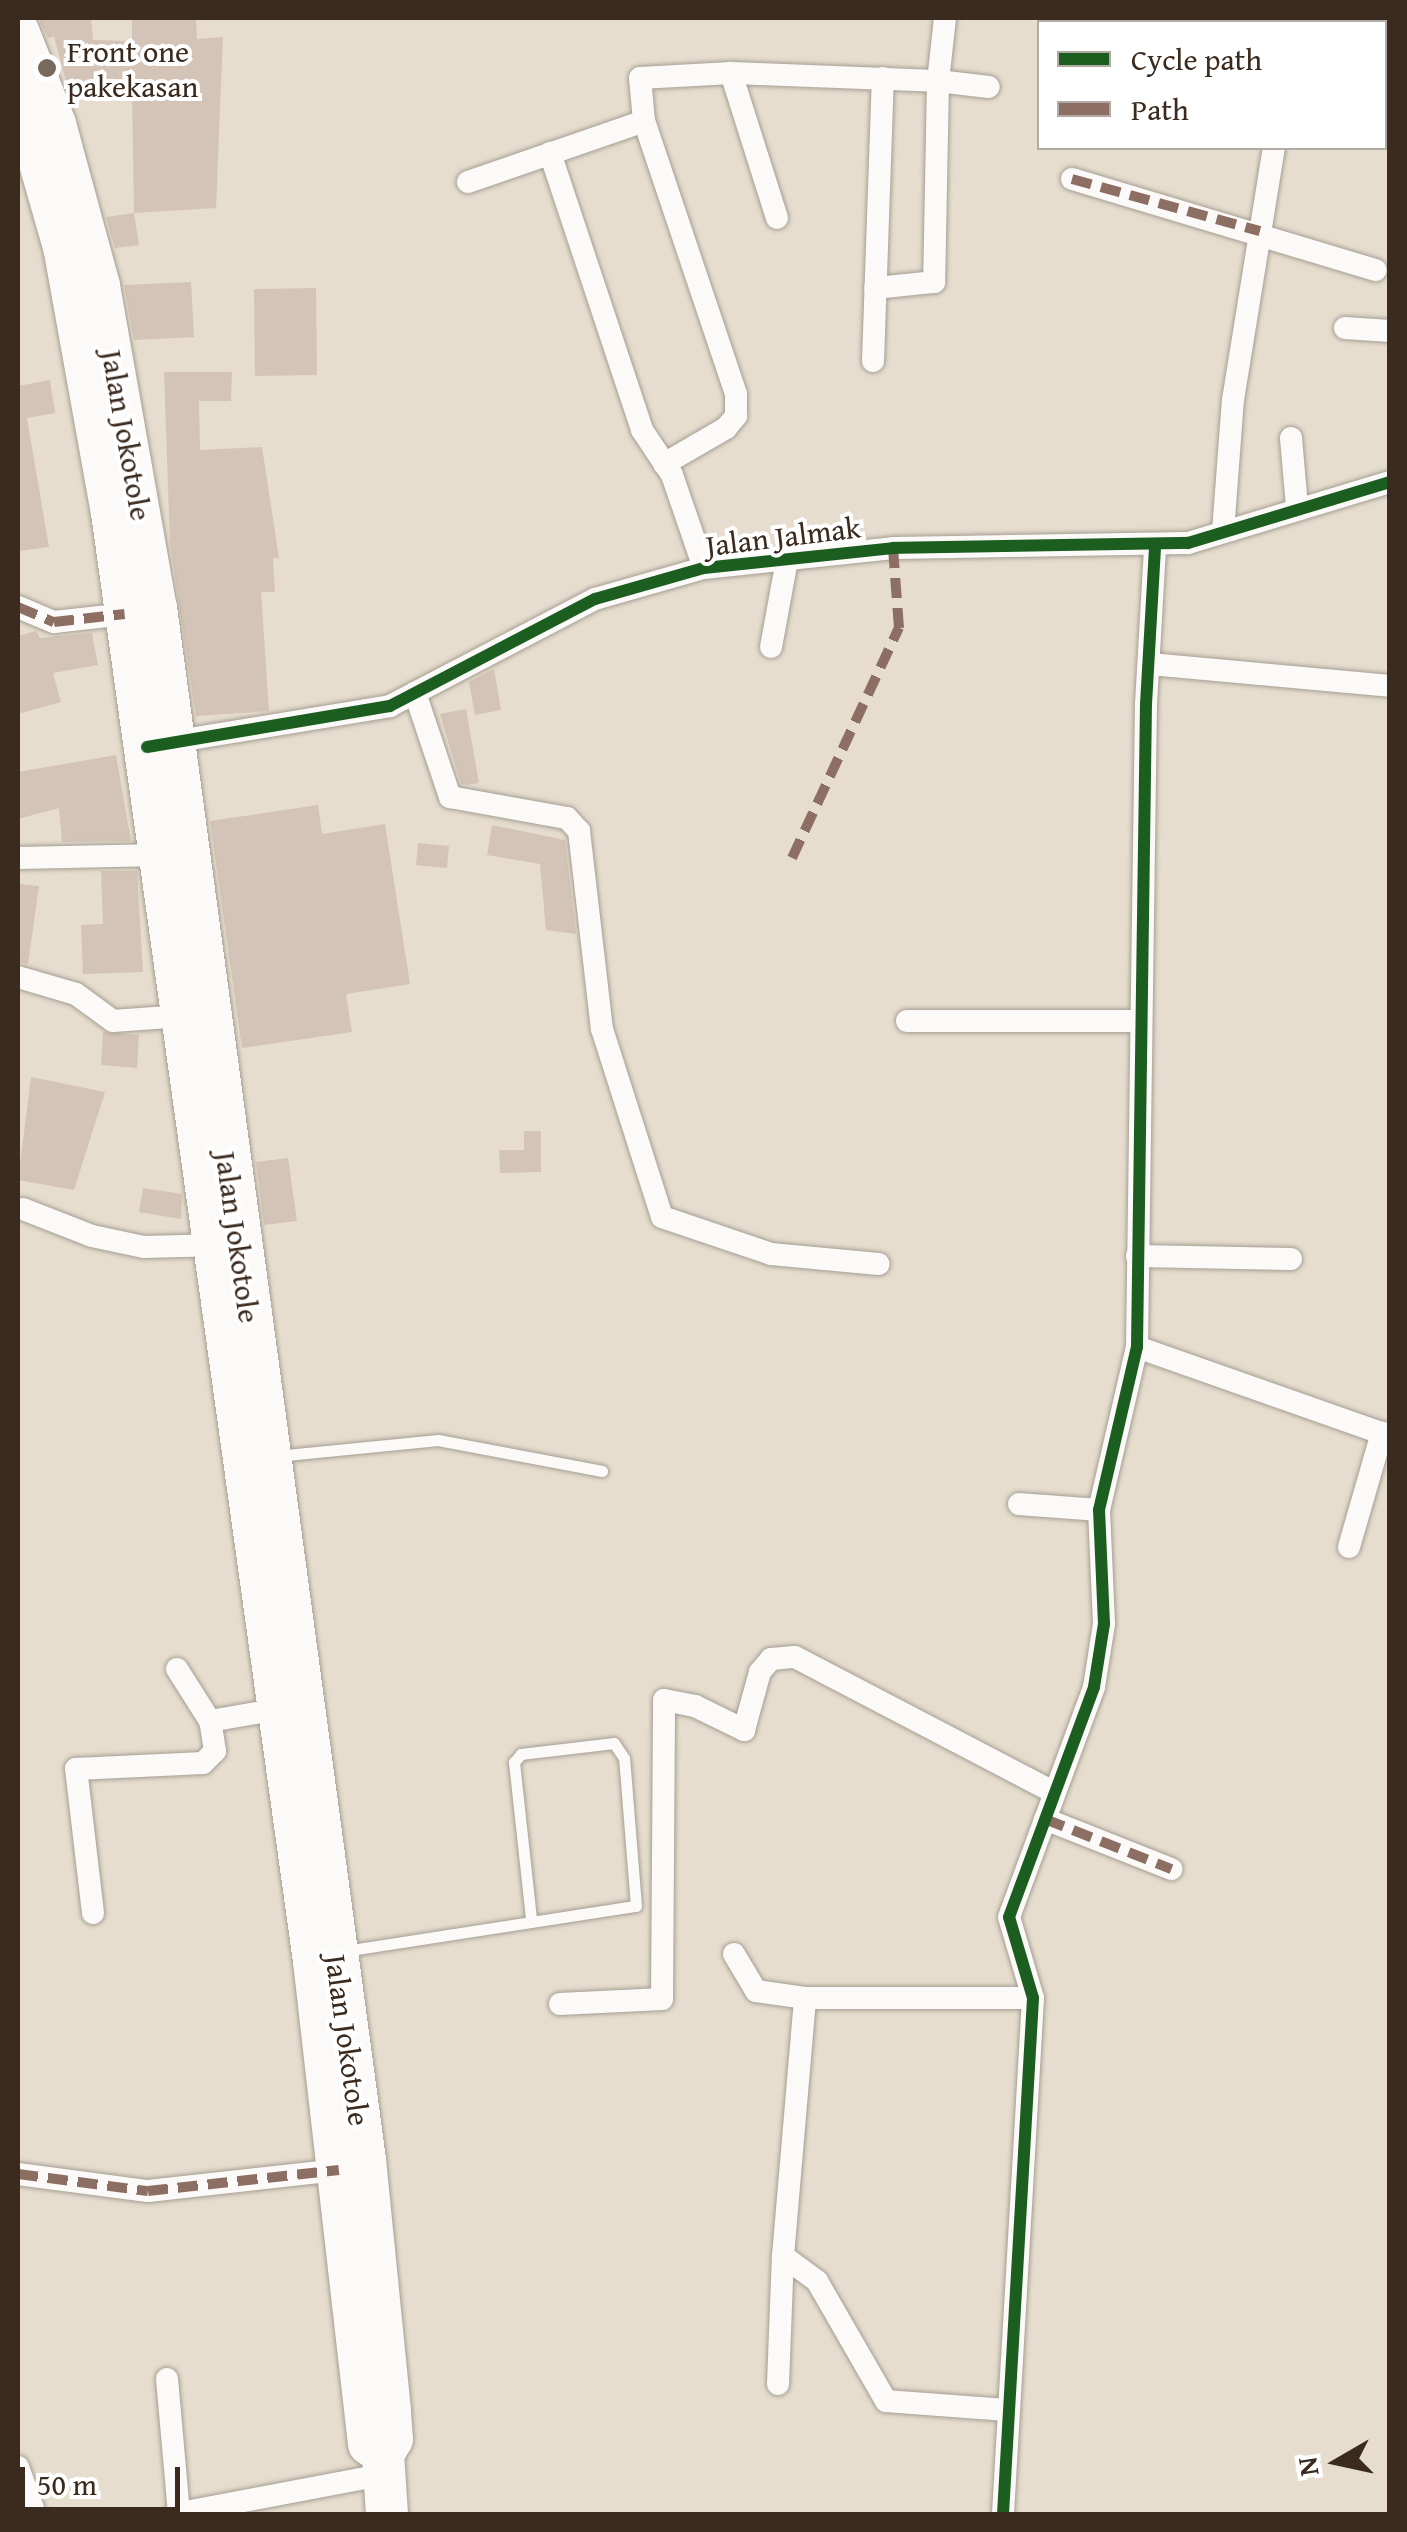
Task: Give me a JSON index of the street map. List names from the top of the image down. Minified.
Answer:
{"streets":{"highway":["Jalan Jokotole"],"street":["Jalan Jalmak"]},"crossings":[["Jalan Jokotole","Jalan Jalmak"]],"places":["Front one pakekasan"],"legend":["Cycle path","Path"],"scale_bar":"50 m","north":"left"}
